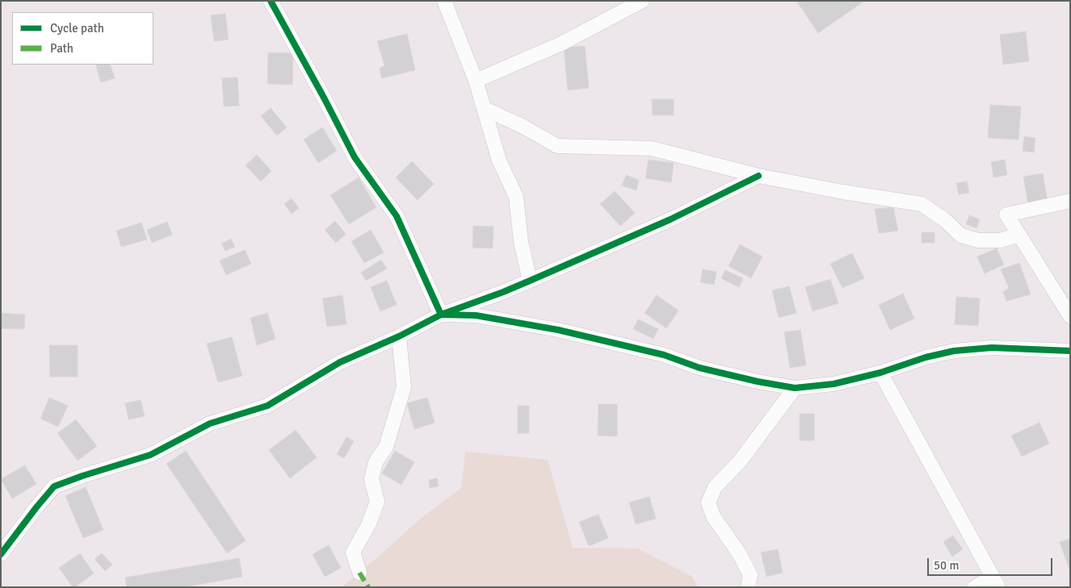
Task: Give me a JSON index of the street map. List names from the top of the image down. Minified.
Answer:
{"legend":["Cycle path","Path"],"scale_bar":"50 m"}
